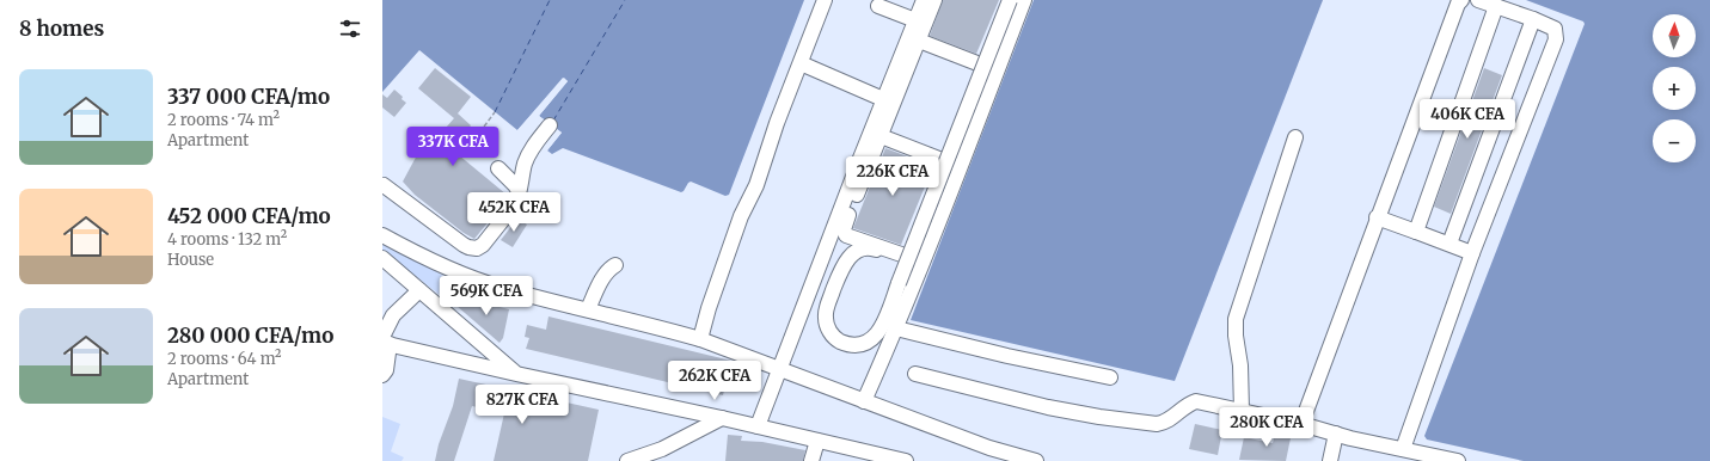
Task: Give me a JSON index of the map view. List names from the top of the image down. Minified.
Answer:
{"north":"top","page":{"heading":"8 homes","map_buttons":["+","−"],"list":[{"name":"337 000 CFA/mo","note":"2 rooms · 74 m² · Apartment"},{"name":"452 000 CFA/mo","note":"4 rooms · 132 m² · House"},{"name":"280 000 CFA/mo","note":"2 rooms · 64 m² · Apartment"}],"price":["406K CFA","337K CFA","226K CFA","452K CFA","569K CFA","262K CFA","827K CFA","280K CFA"]}}
